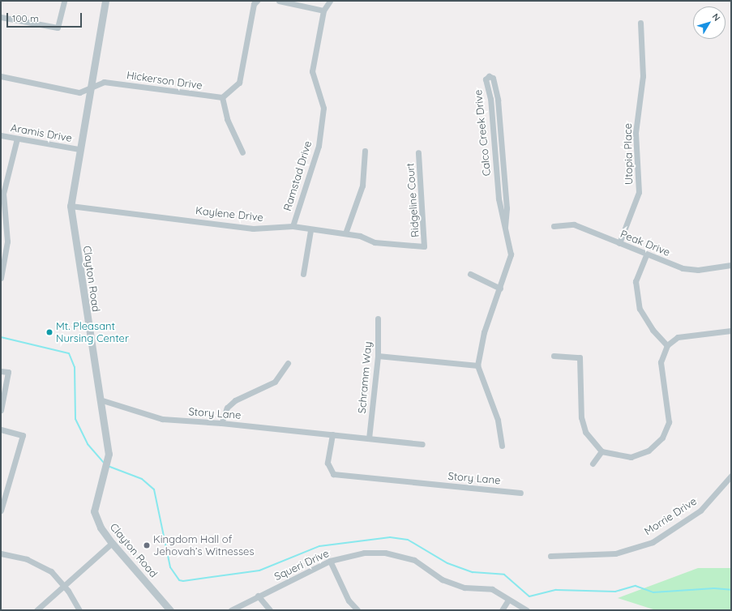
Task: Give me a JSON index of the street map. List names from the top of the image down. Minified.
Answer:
{"streets":{"street":["Hickerson Drive","Aramis Drive","Calco Creek Drive","Utopia Place","Ramstad Drive","Ridgeline Court","Kaylene Drive","Peak Drive","Clayton Road","Schramm Way","Story Lane","Morrie Drive","Squeri Drive"]},"crossings":[["Hickerson Drive","Clayton Road"],["Aramis Drive","Clayton Road"],["Utopia Place","Peak Drive"],["Ramstad Drive","Kaylene Drive"],["Ridgeline Court","Kaylene Drive"],["Kaylene Drive","Clayton Road"],["Clayton Road","Story Lane"],["Schramm Way","Story Lane"]],"places":["Mt. Pleasant Nursing Center","Kingdom Hall of Jehovah’s Witnesses"],"scale_bar":"100 m","north":"top right"}
